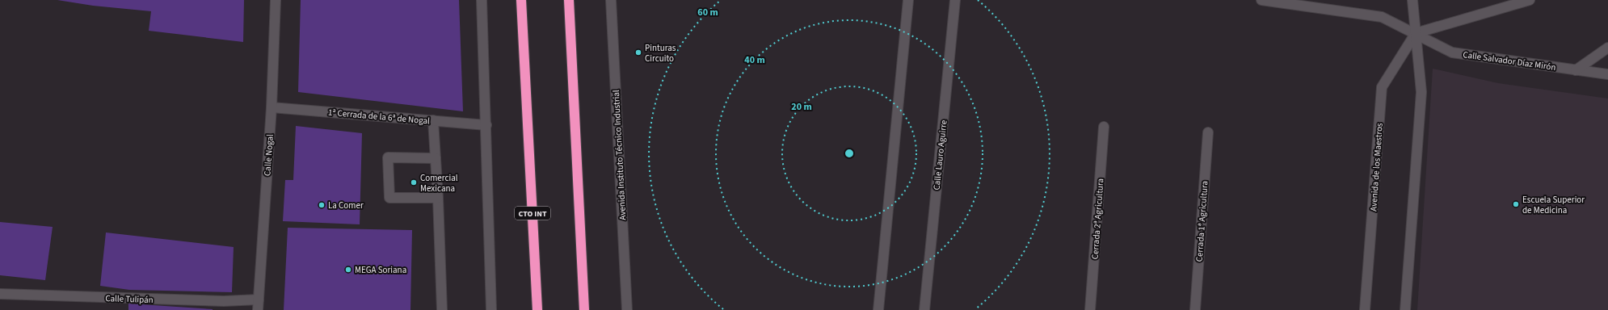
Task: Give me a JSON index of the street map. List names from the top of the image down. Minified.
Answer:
{"streets":{"highway":["CTO INT"],"street":["Calle Salvador Díaz Mirón","1ª Cerrada de la 6ª de Nogal","Calle Nogal","Avenida Instituto Técnico Industrial","Calle Lauro Aguirre","Avenida de los Maestros","Cerrada 2ª Agricultura","Cerrada 1ª Agricultura","Calle Tulipán"]},"crossings":[["Calle Salvador Díaz Mirón","Avenida de los Maestros"],["1ª Cerrada de la 6ª de Nogal","Calle Nogal"],["Calle Nogal","Calle Tulipán"]],"places":["Pinturas Circuito","Comercial Mexicana","Escuela Superior de Medicina","La Comer","MEGA Soriana"],"rings":["60 m","40 m","20 m"]}
